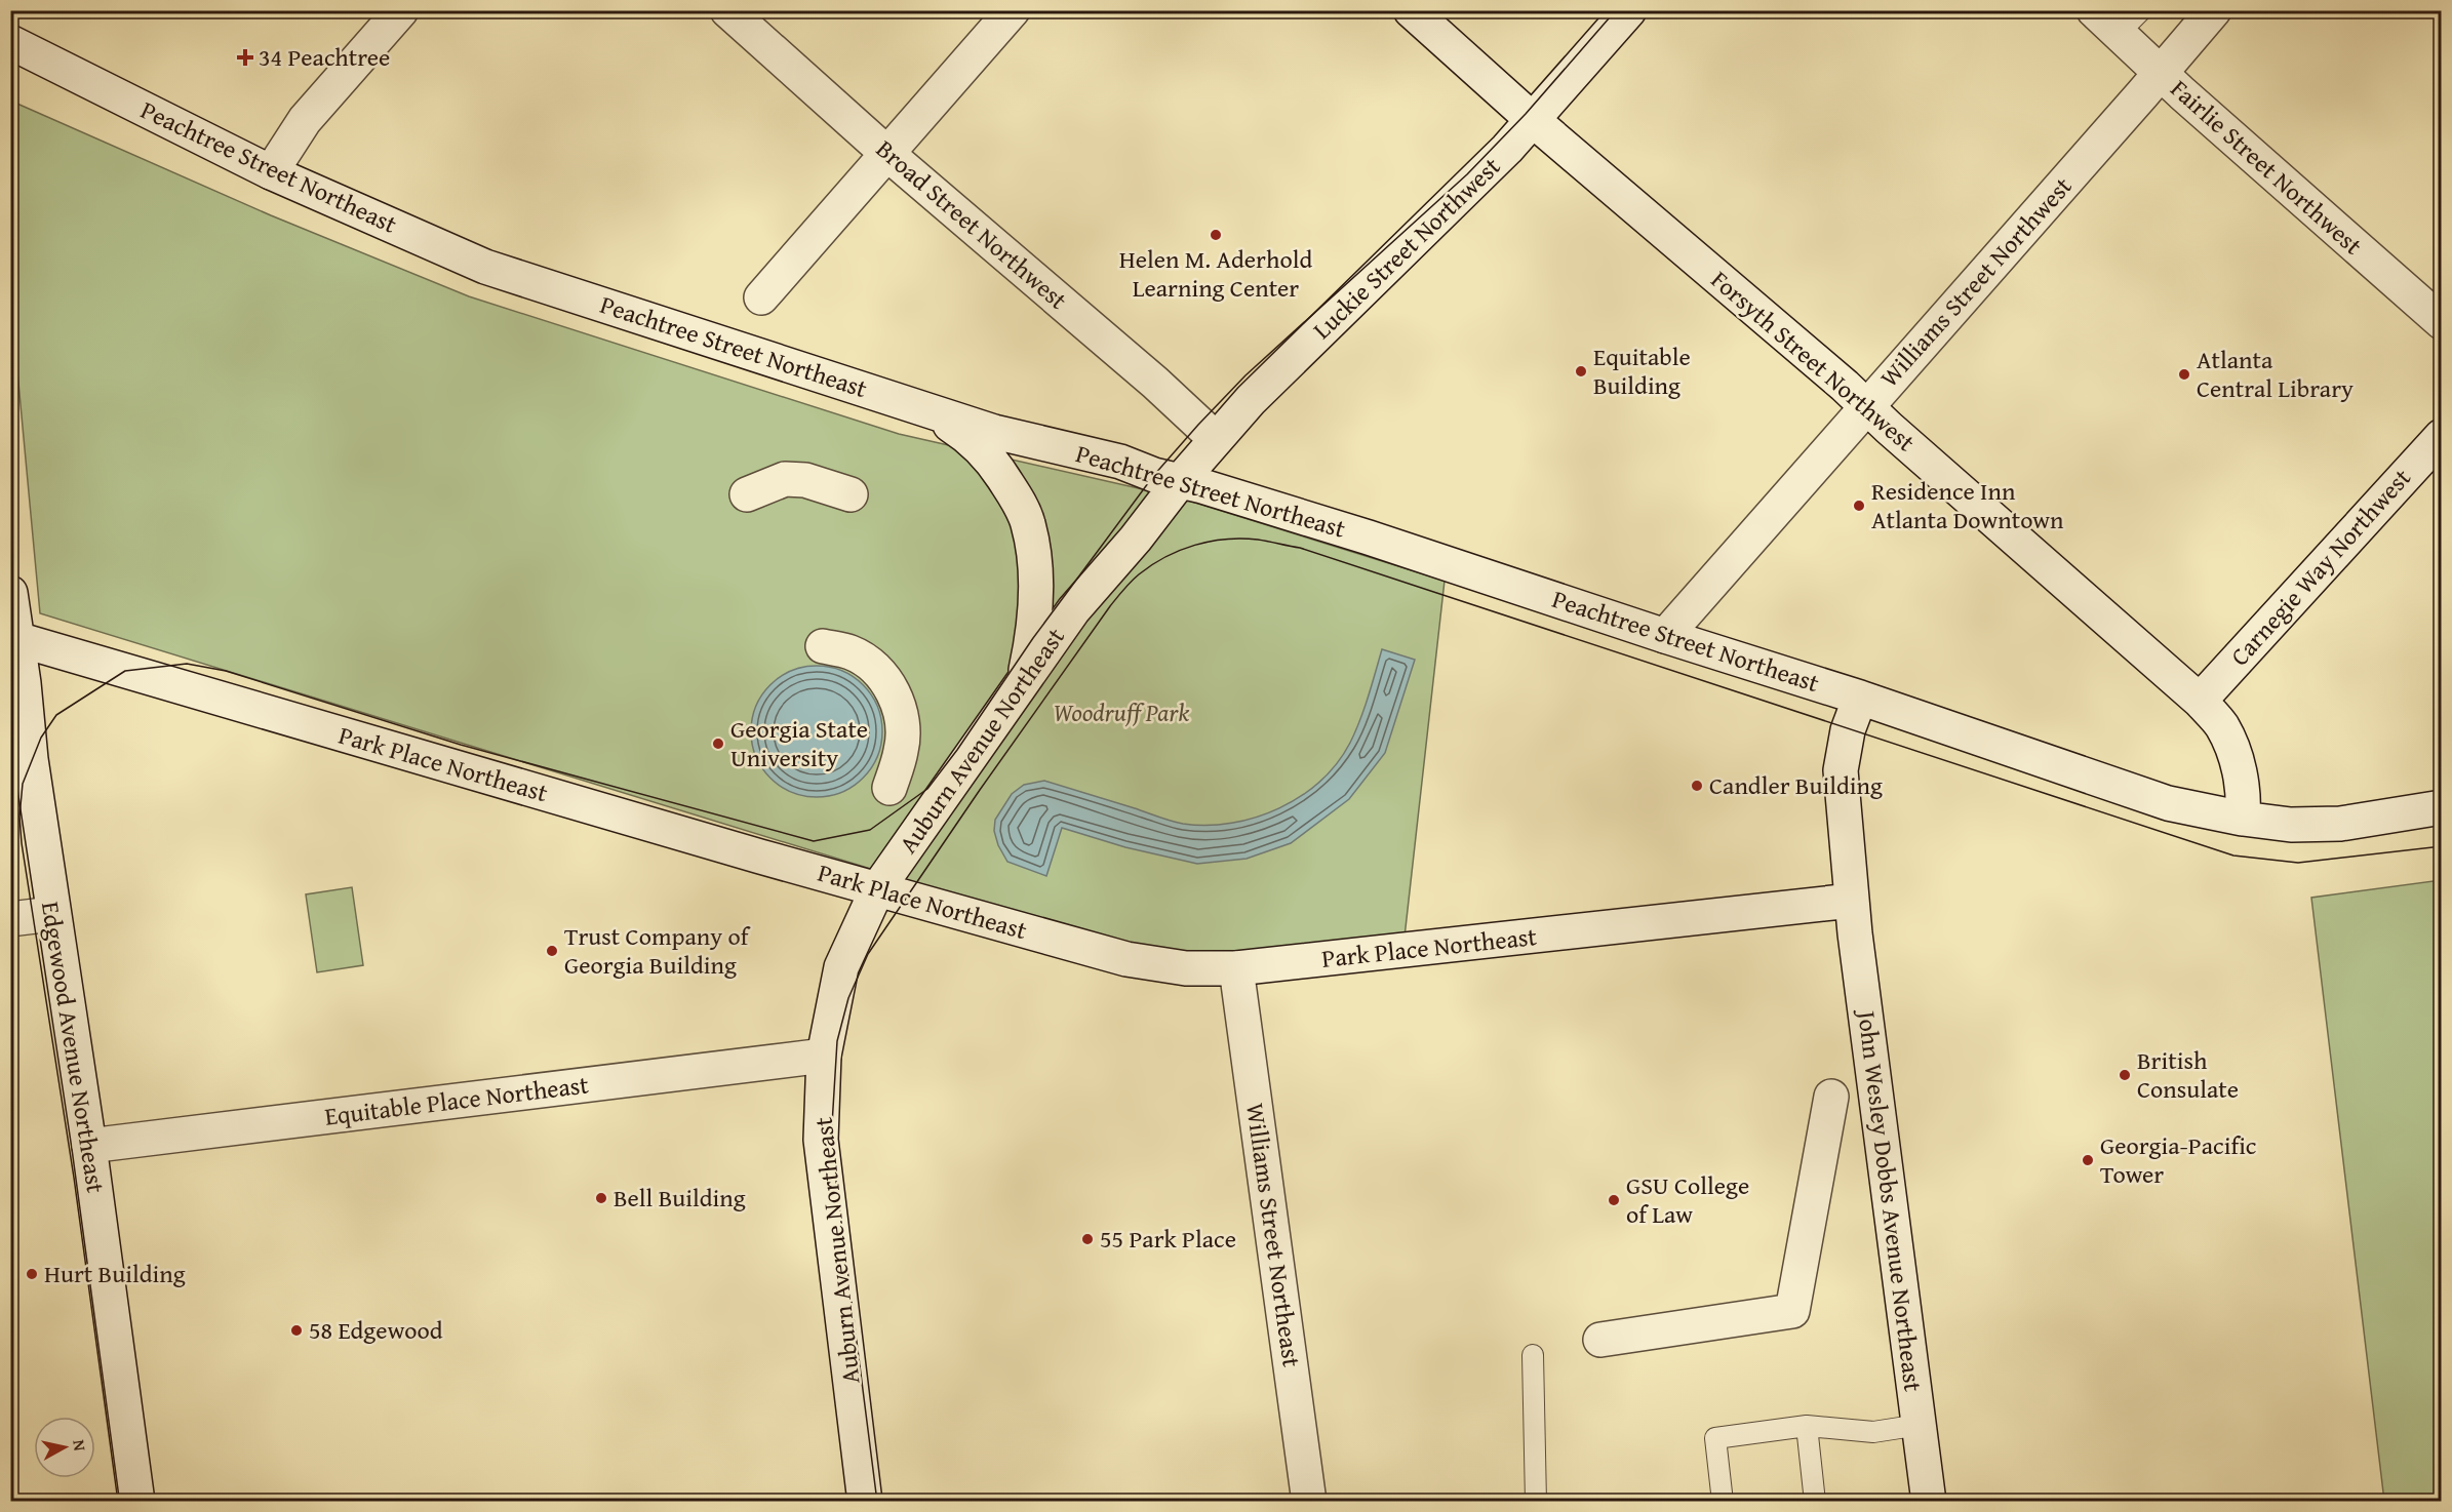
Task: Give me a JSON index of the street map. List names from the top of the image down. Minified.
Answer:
{"streets":{"street":["Peachtree Street Northeast","Fairlie Street Northwest","Broad Street Northwest","Luckie Street Northwest","Williams Street Northwest","Forsyth Street Northwest","Carnegie Way Northwest","Auburn Avenue Northeast","Park Place Northeast","Edgewood Avenue Northeast","Equitable Place Northeast","John Wesley Dobbs Avenue Northeast","Williams Street Northeast"]},"crossings":[["Peachtree Street Northeast","Luckie Street Northwest"],["Peachtree Street Northeast","Williams Street Northwest"],["Peachtree Street Northeast","Forsyth Street Northwest"],["Peachtree Street Northeast","Auburn Avenue Northeast"],["Peachtree Street Northeast","John Wesley Dobbs Avenue Northeast"],["Fairlie Street Northwest","Williams Street Northwest"],["Broad Street Northwest","Luckie Street Northwest"],["Luckie Street Northwest","Forsyth Street Northwest"],["Luckie Street Northwest","Auburn Avenue Northeast"],["Williams Street Northwest","Forsyth Street Northwest"],["Forsyth Street Northwest","Carnegie Way Northwest"],["Auburn Avenue Northeast","Park Place Northeast"],["Auburn Avenue Northeast","Equitable Place Northeast"],["Park Place Northeast","Edgewood Avenue Northeast"],["Park Place Northeast","John Wesley Dobbs Avenue Northeast"],["Park Place Northeast","Williams Street Northeast"],["Edgewood Avenue Northeast","Equitable Place Northeast"]],"parks":["Woodruff Park"],"places":{"health":["34 Peachtree"],"other":["Helen M. Aderhold Learning Center","Equitable Building","Atlanta Central Library","Residence Inn Atlanta Downtown","Georgia State University","Candler Building","Trust Company of Georgia Building","British Consulate","Georgia-Pacific Tower","Bell Building","GSU College of Law","55 Park Place","Hurt Building","58 Edgewood"]},"north":"right"}
